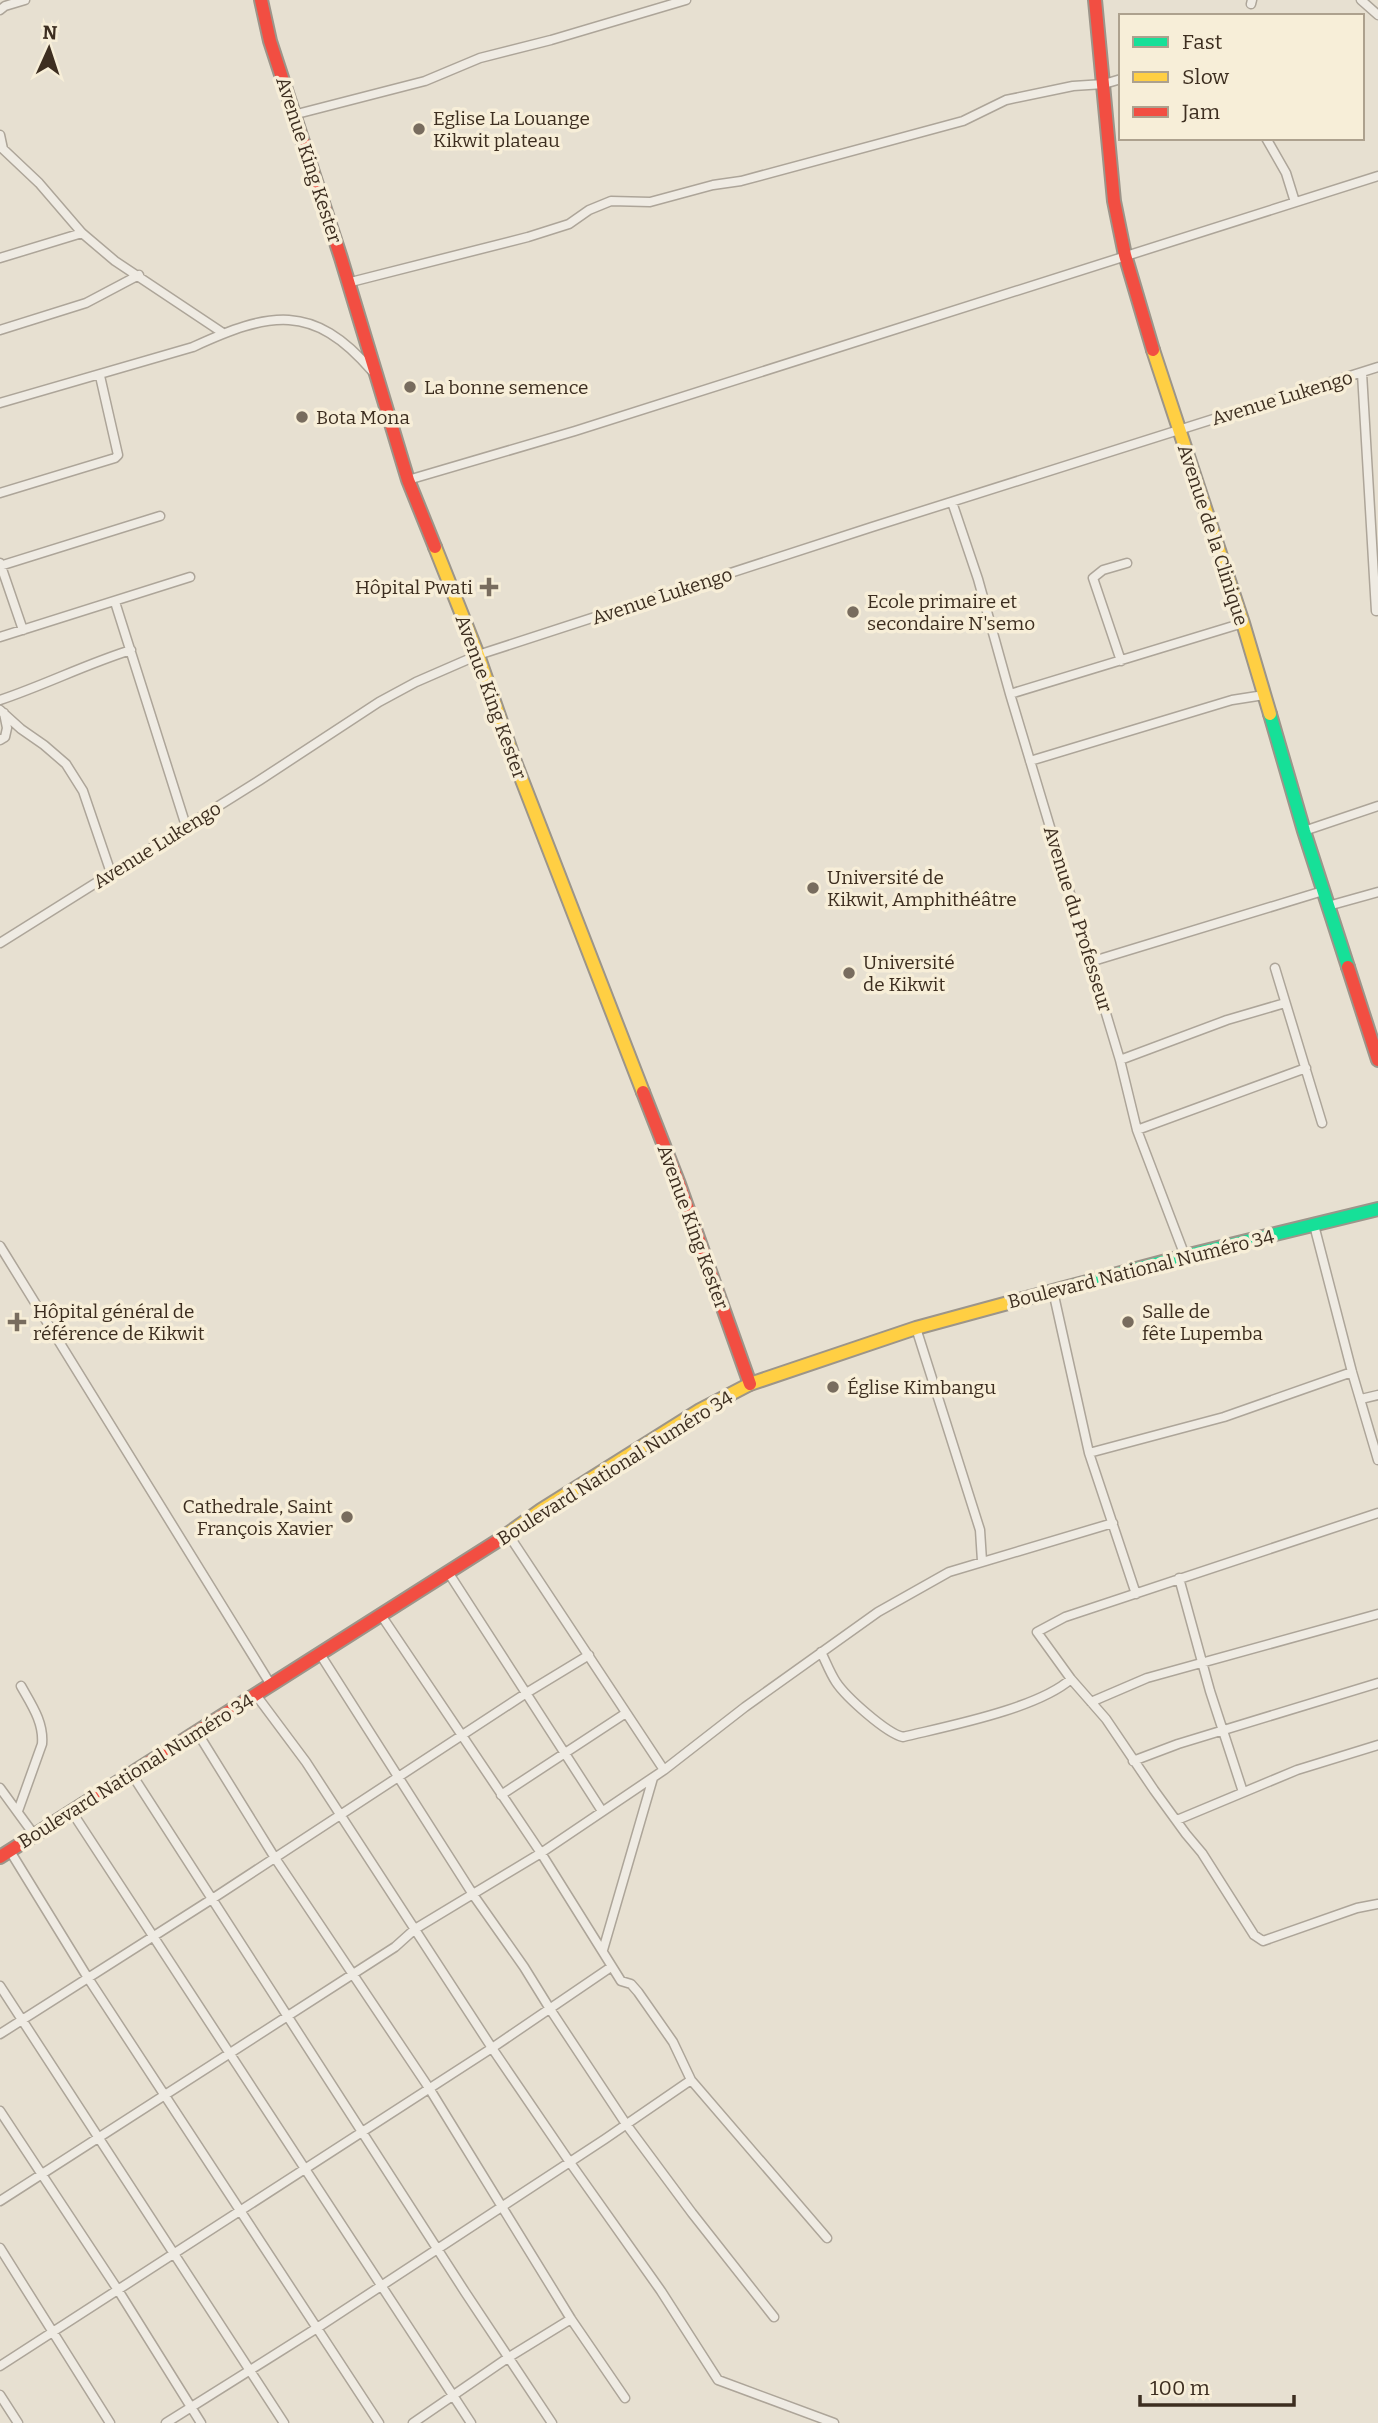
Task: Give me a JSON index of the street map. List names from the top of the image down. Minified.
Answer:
{"streets":{"street":["Avenue King Kester","Avenue Lukengo","Avenue de la Clinique","Avenue du Professeur","Boulevard National Numéro 34"]},"crossings":[["Avenue King Kester","Avenue Lukengo"],["Avenue King Kester","Boulevard National Numéro 34"],["Avenue Lukengo","Avenue de la Clinique"],["Avenue Lukengo","Avenue du Professeur"],["Avenue du Professeur","Boulevard National Numéro 34"]],"places":{"other":["Eglise La Louange Kikwit plateau","La bonne semence","Bota Mona","Ecole primaire et secondaire N'semo","Université de Kikwit, Amphithéâtre","Université de Kikwit","Salle de fête Lupemba","Église Kimbangu","Cathedrale, Saint François Xavier"],"health":["Hôpital Pwati","Hôpital général de référence de Kikwit"]},"legend":["Fast","Slow","Jam"],"scale_bar":"100 m","north":"top"}
